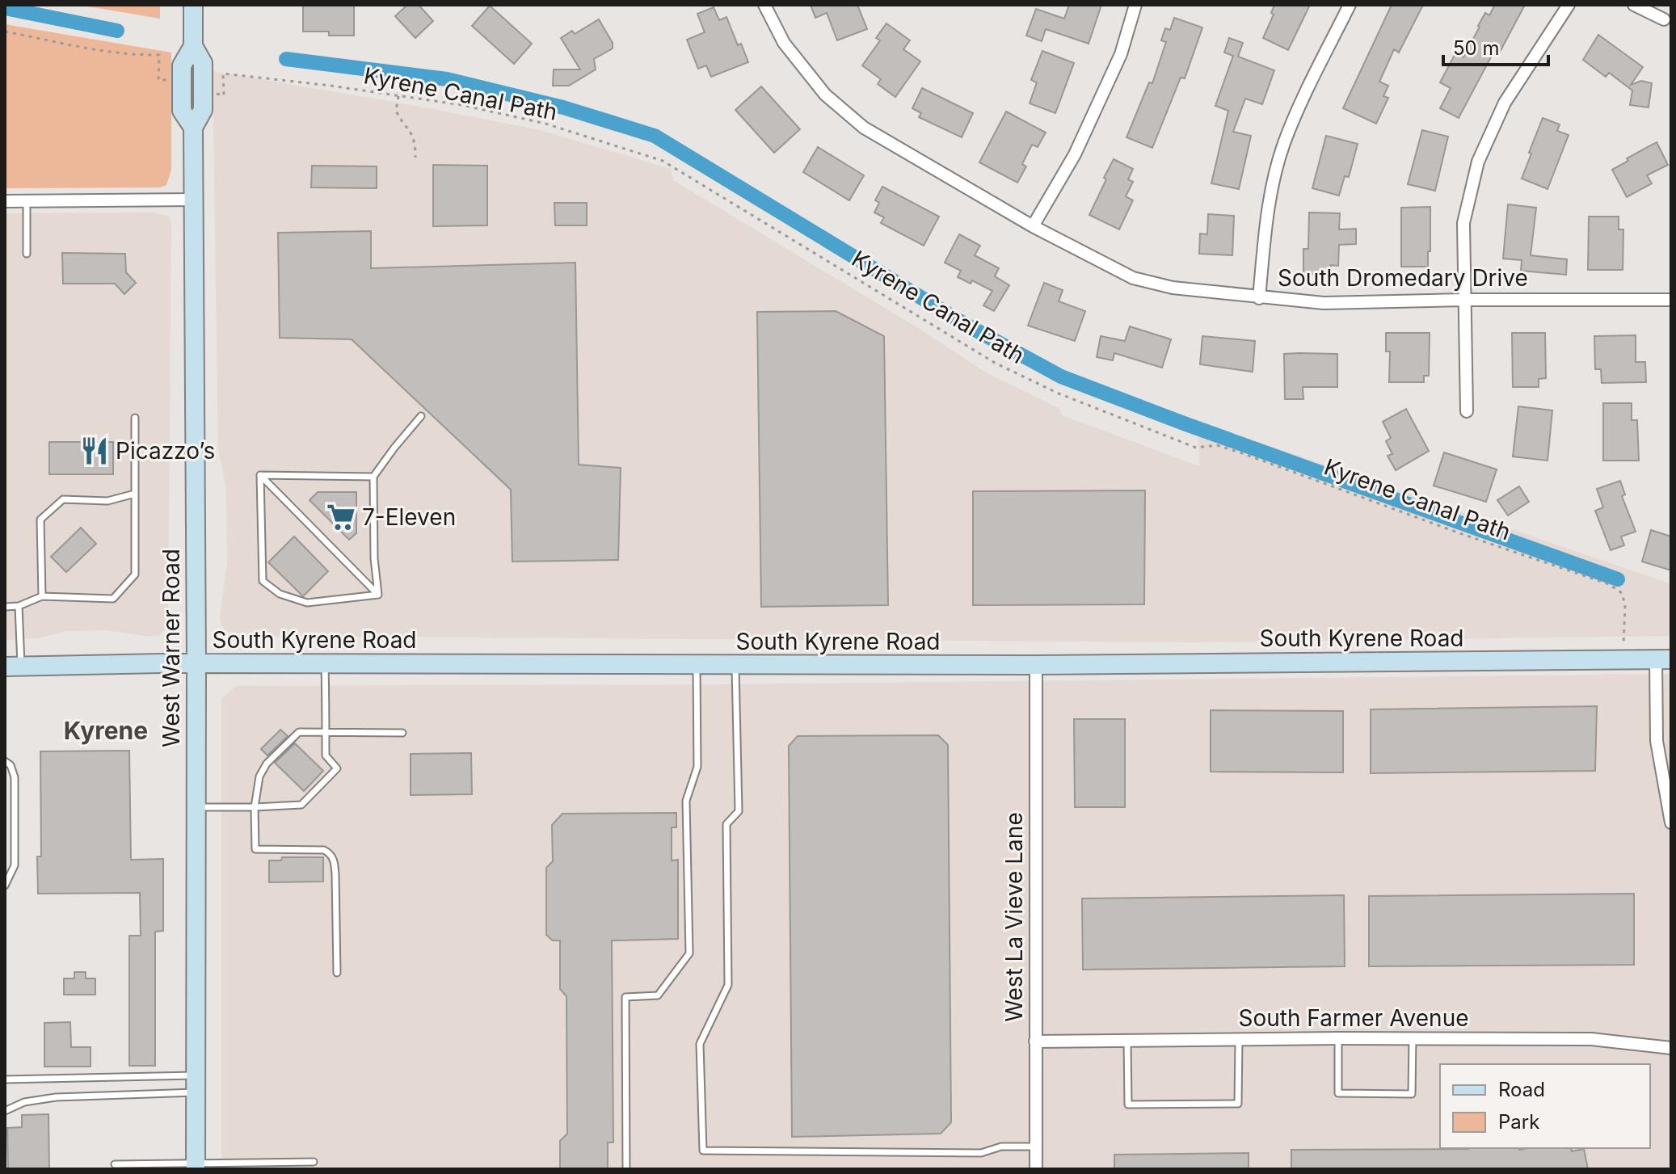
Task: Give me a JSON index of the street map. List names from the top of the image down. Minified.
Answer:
{"streets":{"main road":["South Kyrene Road","West Warner Road"],"street":["South Dromedary Drive","West La Vieve Lane","South Farmer Avenue"],"path":["Kyrene Canal Path"]},"crossings":[["South Kyrene Road","West Warner Road"],["South Kyrene Road","West La Vieve Lane"],["West La Vieve Lane","South Farmer Avenue"]],"districts":["Kyrene"],"places":{"restaurant":["Picazzo’s"],"supermarket":["7-Eleven"]},"legend":["Road","Park"],"scale_bar":"50 m"}
